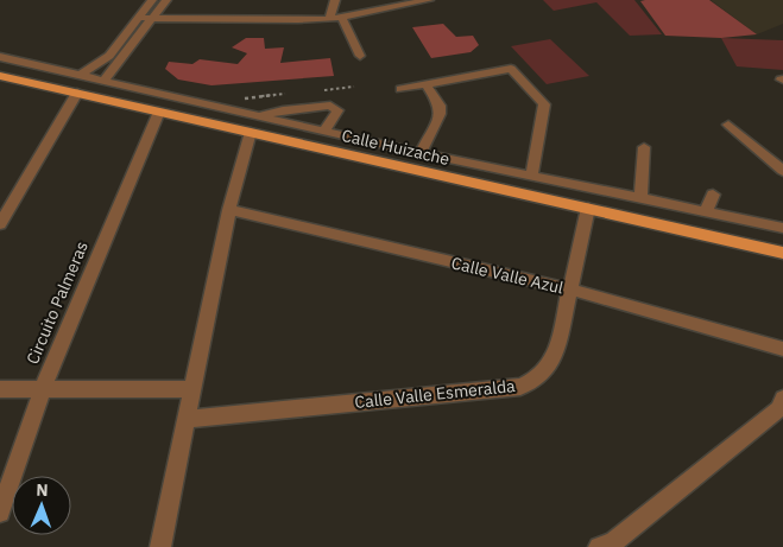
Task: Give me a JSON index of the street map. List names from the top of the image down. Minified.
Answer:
{"streets":{"main road":["Calle Huizache"],"street":["Calle Valle Azul","Circuito Palmeras","Calle Valle Esmeralda"]},"crossings":[["Calle Huizache","Circuito Palmeras"],["Calle Huizache","Calle Valle Esmeralda"],["Calle Valle Azul","Calle Valle Esmeralda"]],"north":"top"}
